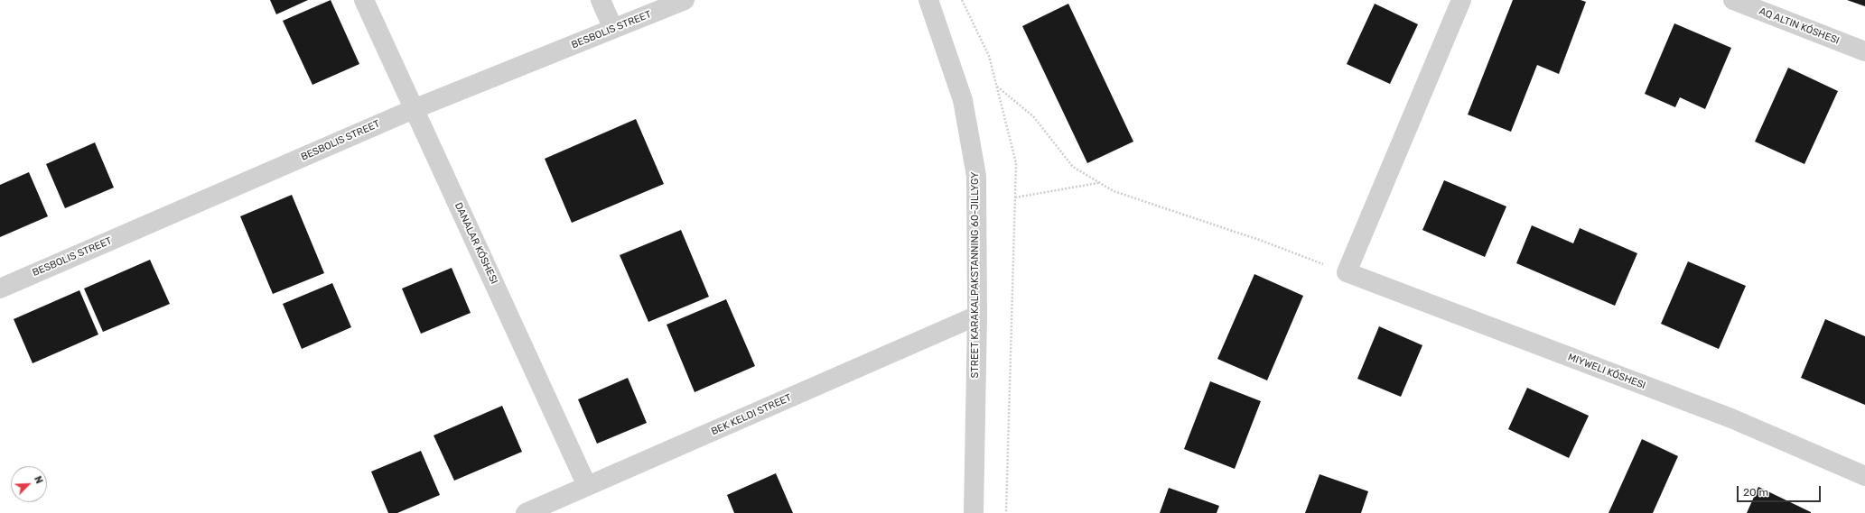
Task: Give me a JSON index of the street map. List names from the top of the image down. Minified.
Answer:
{"streets":{"street":["BESBOLIS STREET","DANALAR KÓSHESI","STREET KARAKALPAKSTANNING 60-JILLYGY","MIYWELI KÓSHESI","BEK KELDI STREET"]},"crossings":[["BESBOLIS STREET","DANALAR KÓSHESI"],["DANALAR KÓSHESI","BEK KELDI STREET"],["STREET KARAKALPAKSTANNING 60-JILLYGY","BEK KELDI STREET"]],"scale_bar":"20 m","north":"top right"}
